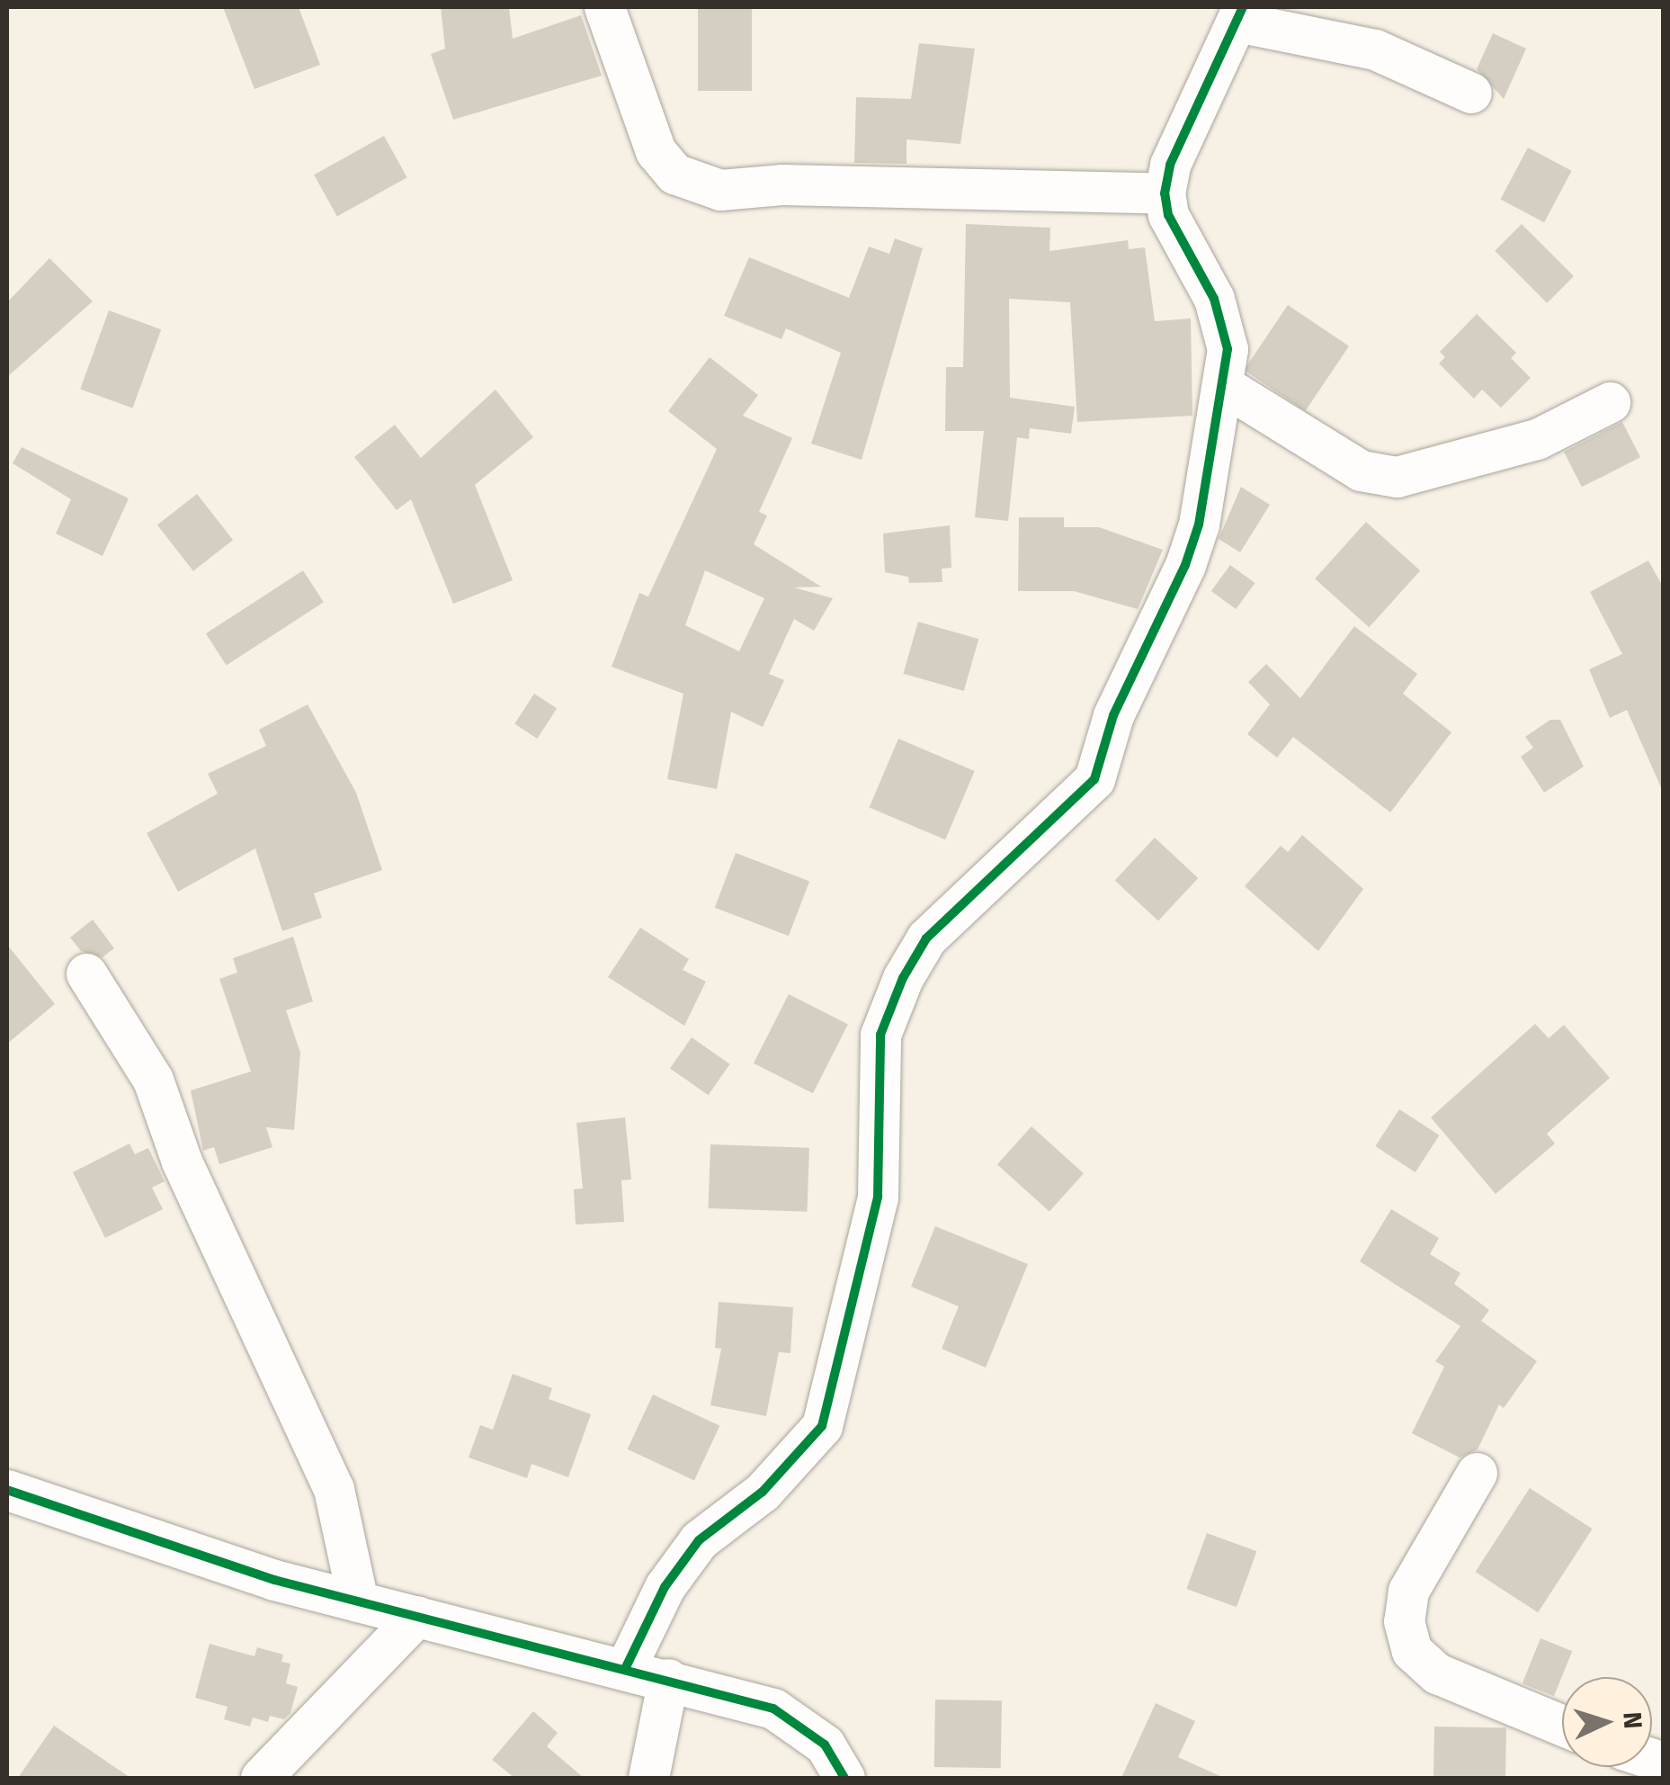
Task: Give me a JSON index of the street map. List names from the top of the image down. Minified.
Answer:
{"north":"right"}
